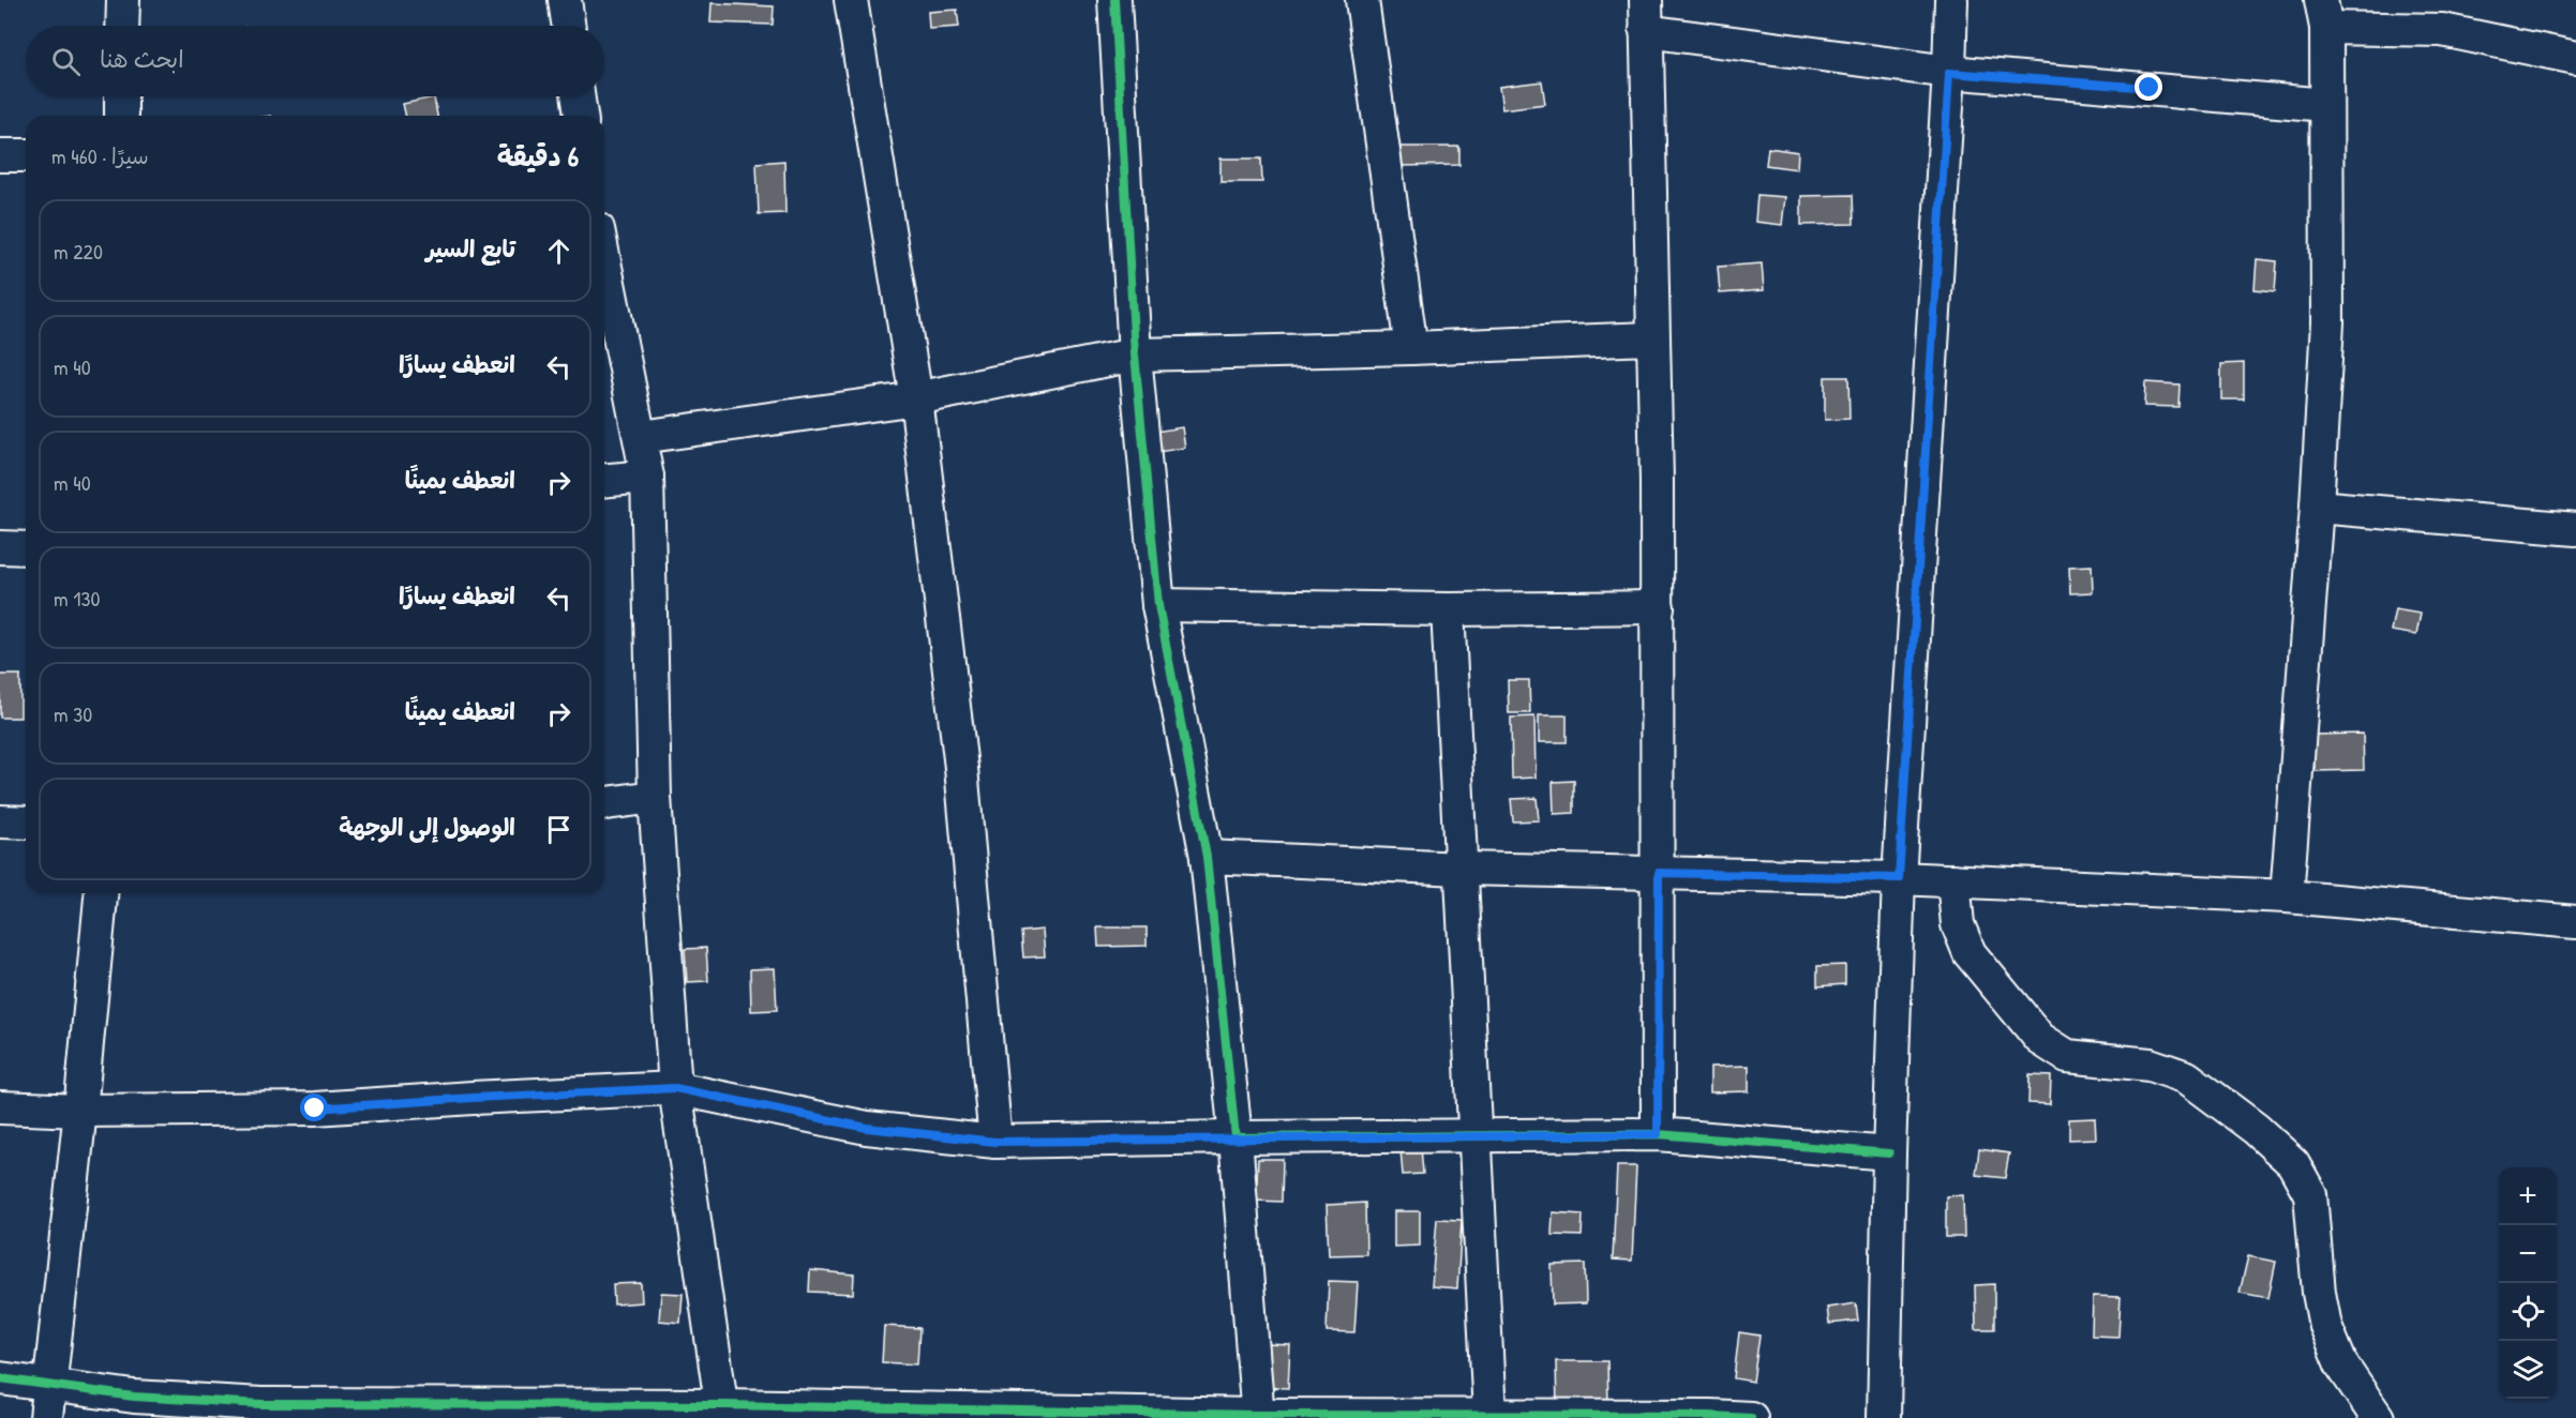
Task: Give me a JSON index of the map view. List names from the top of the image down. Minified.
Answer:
{"page":{"search":"ابحث هنا","heading":["6 دقيقة","سيرًا · 460 m"],"list":[["تابع السير","220 m"],["انعطف يسارًا","40 m"],["انعطف يمينًا","40 m"],["انعطف يسارًا","130 m"],["انعطف يمينًا","30 m"],"الوصول إلى الوجهة"],"map_buttons":["+","−"]}}
